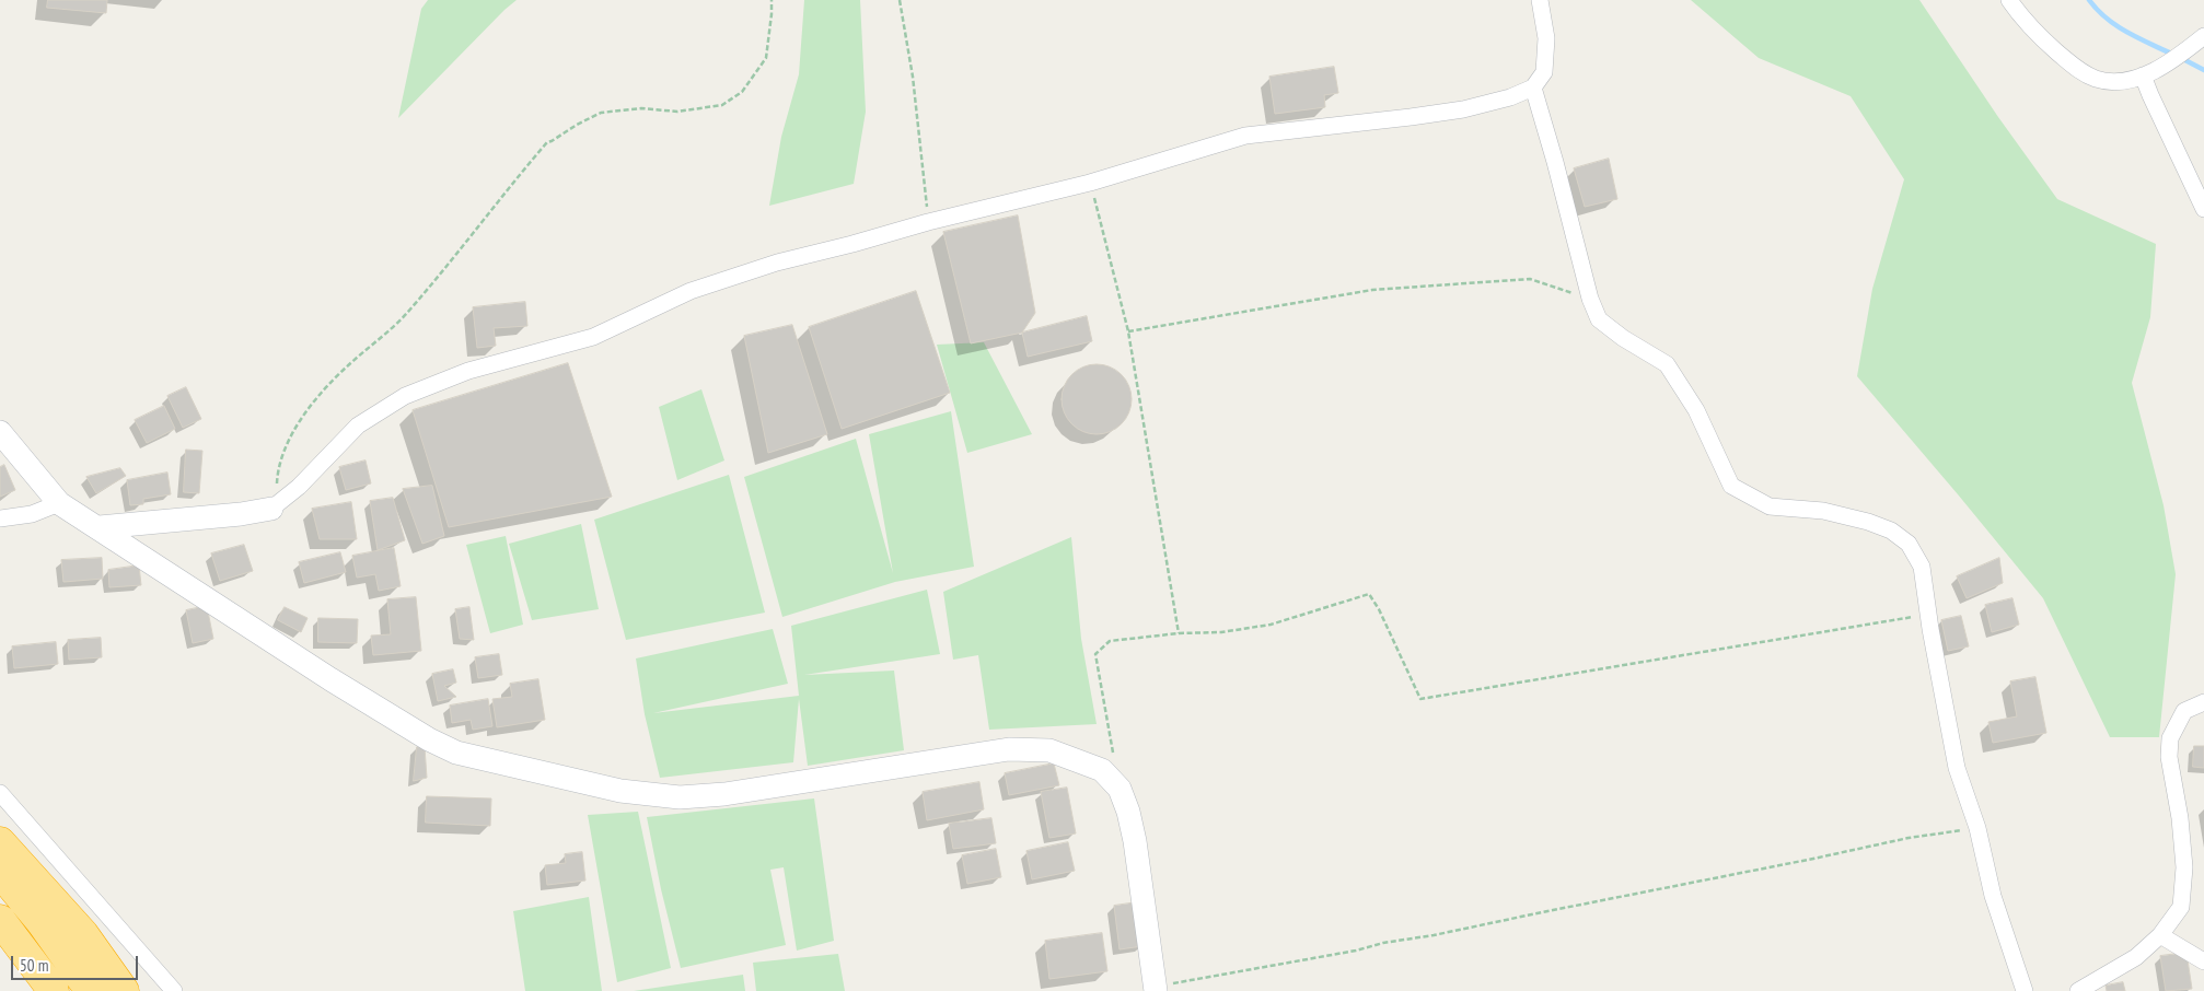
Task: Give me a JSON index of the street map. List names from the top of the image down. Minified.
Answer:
{"scale_bar":"50 m"}
